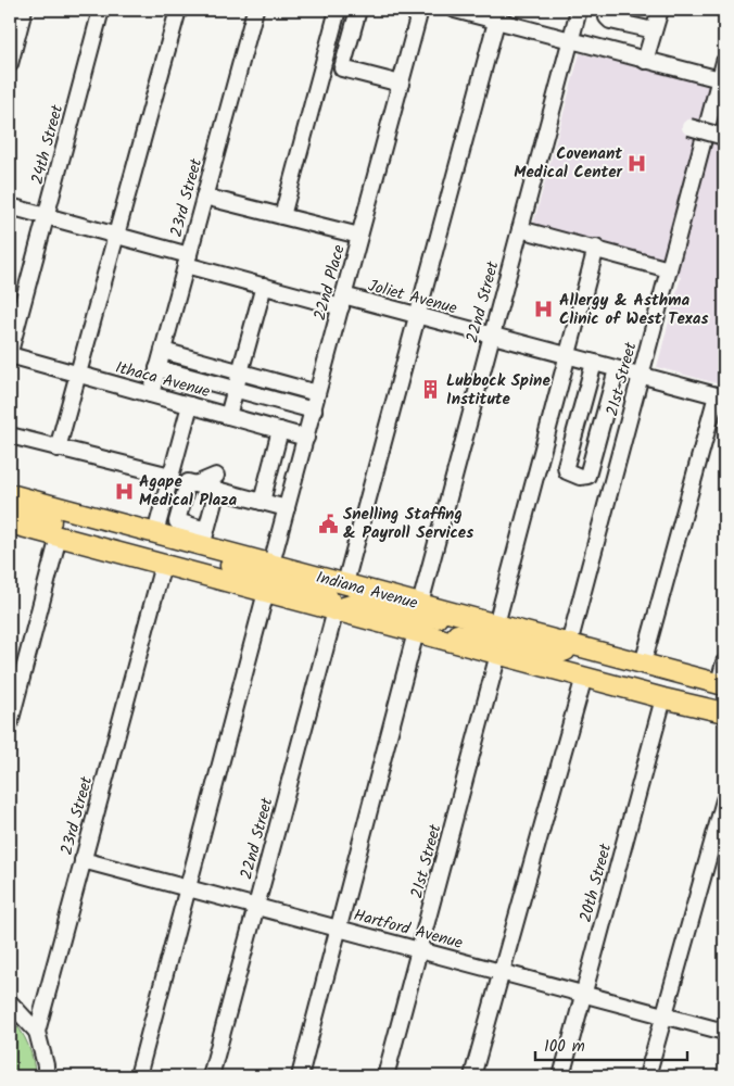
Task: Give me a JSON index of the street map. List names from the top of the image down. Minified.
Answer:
{"streets":{"main road":["Indiana Avenue"],"street":["24th Street","23rd Street","22nd Place","Joliet Avenue","22nd Street","Ithaca Avenue","21st Street","20th Street","Hartford Avenue"]},"crossings":[["24th Street","Joliet Avenue"],["24th Street","Ithaca Avenue"],["23rd Street","Joliet Avenue"],["23rd Street","Ithaca Avenue"],["23rd Street","Indiana Avenue"],["23rd Street","Hartford Avenue"],["22nd Place","Joliet Avenue"],["22nd Place","Ithaca Avenue"],["22nd Place","Indiana Avenue"],["Joliet Avenue","22nd Street"],["Joliet Avenue","21st Street"],["22nd Street","Indiana Avenue"],["22nd Street","Hartford Avenue"],["21st Street","Indiana Avenue"],["21st Street","Hartford Avenue"],["Indiana Avenue","20th Street"],["20th Street","Hartford Avenue"]],"places":{"hospital":["Covenant Medical Center","Allergy & Asthma Clinic of West Texas","Agape Medical Plaza"],"building":["Lubbock Spine Institute"],"public building":["Snelling Staffing & Payroll Services"]},"scale_bar":"100 m"}
